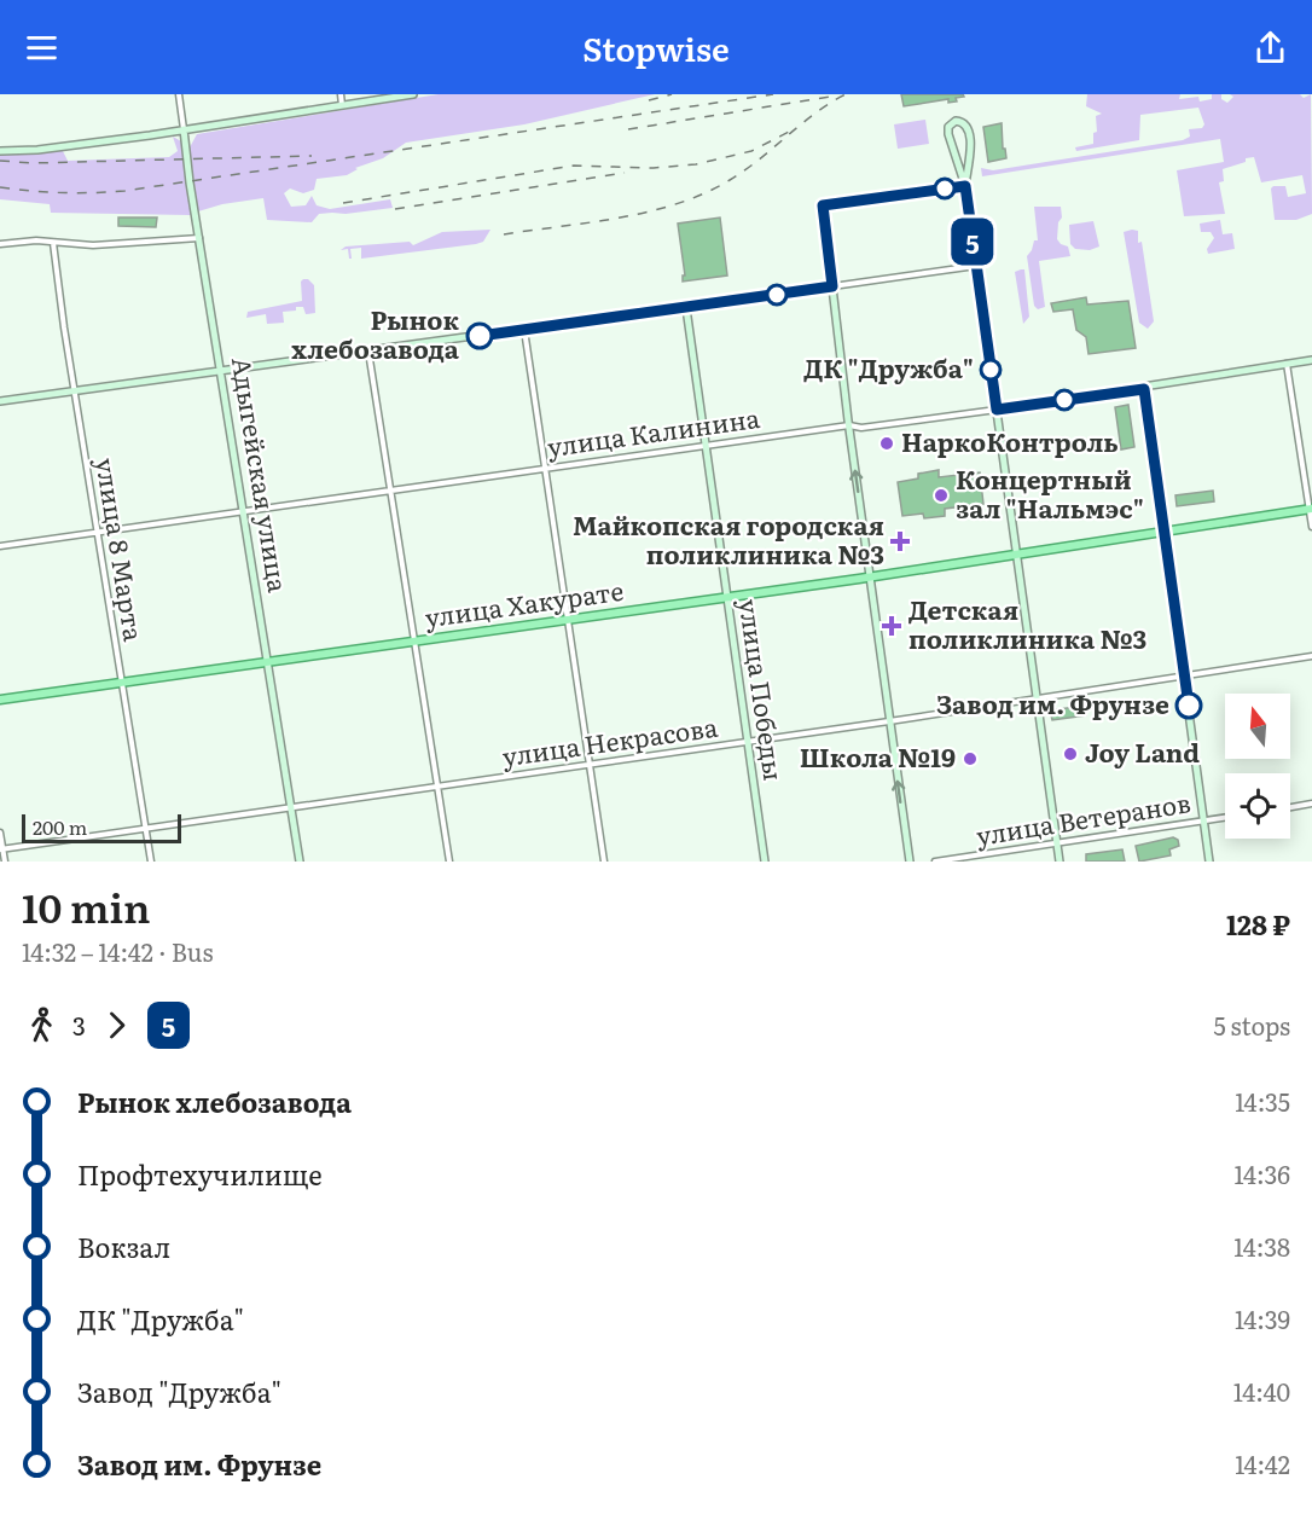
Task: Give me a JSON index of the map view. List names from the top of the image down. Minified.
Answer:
{"streets":{"main road":["улица Хакурате"],"street":["улица Калинина","Адыгейская улица","улица 8 Марта","улица Победы","улица Некрасова","улица Ветеранов"]},"crossings":[["улица Калинина","Адыгейская улица"],["улица Калинина","улица 8 Марта"],["улица Калинина","улица Победы"],["Адыгейская улица","улица Хакурате"],["Адыгейская улица","улица Некрасова"],["улица 8 Марта","улица Хакурате"],["улица 8 Марта","улица Некрасова"],["улица Хакурате","улица Победы"],["улица Победы","улица Некрасова"]],"places":{"other":["Рынок хлебозавода","ДК \"Дружба\"","НаркоКонтроль","Концертный зал \"Нальмэс\"","Завод им. Фрунзе","Joy Land","Школа №19"],"health":["Майкопская городская поликлиника №3","Детская поликлиника №3"]},"lines":["bus line 5"],"scale_bar":"200 m","north":"top","page":{"header":"Stopwise","on_map":"5","scale":"200 m","heading":["10 min","14:32 – 14:42 · Bus","128 ₽"],"legs":["3","5","5 stops"],"list":[{"name":"Рынок хлебозавода","value":"14:35"},{"name":"Профтехучилище","value":"14:36"},{"name":"Вокзал","value":"14:38"},{"name":"ДК \"Дружба\"","value":"14:39"},{"name":"Завод \"Дружба\"","value":"14:40"},{"name":"Завод им. Фрунзе","value":"14:42"}]}}
